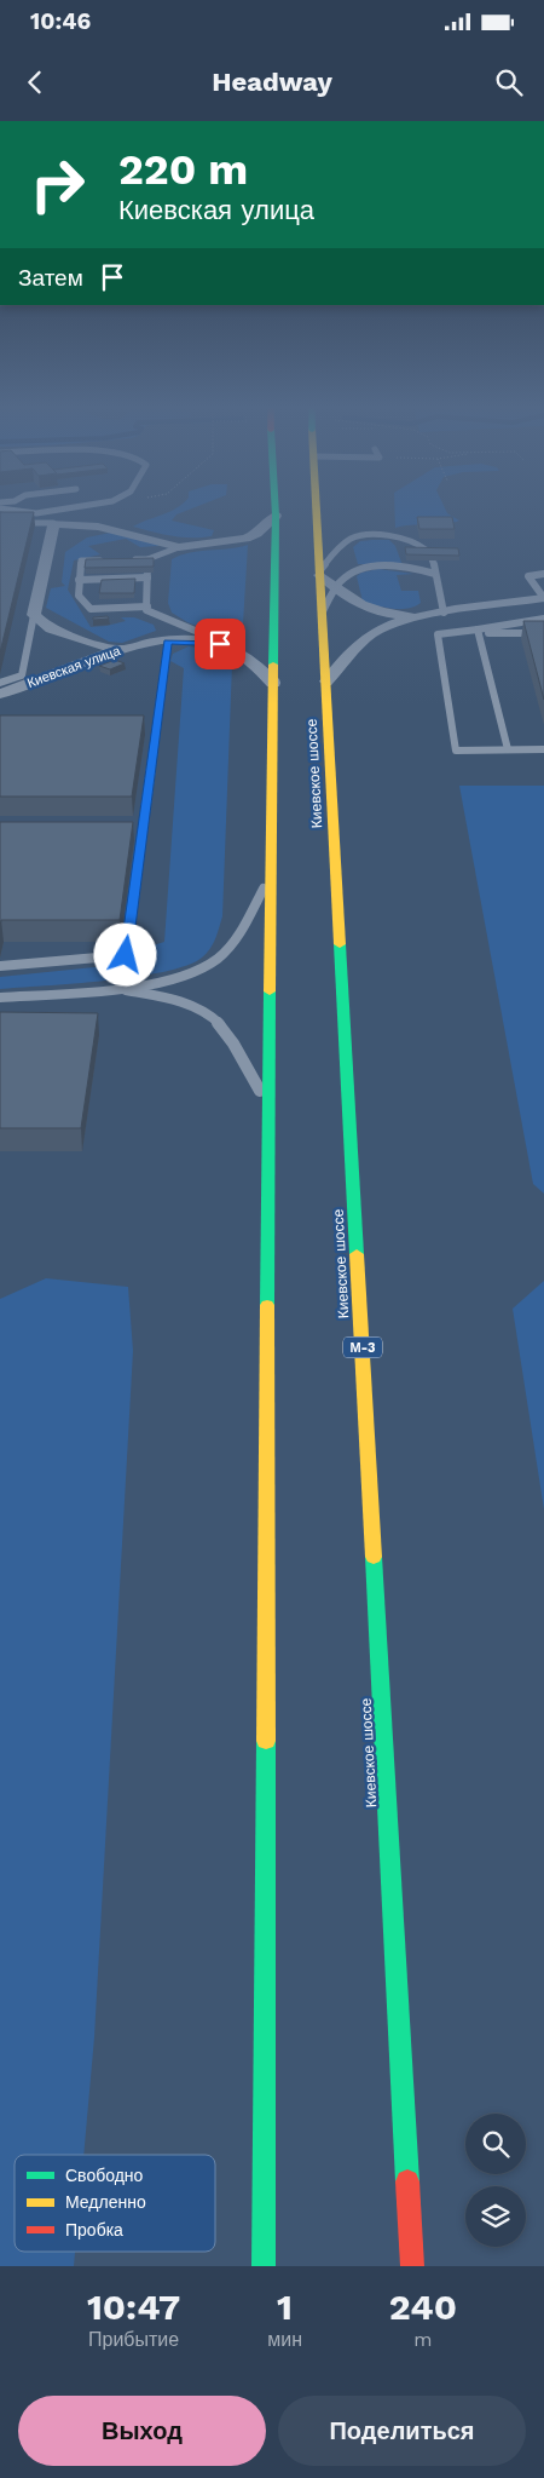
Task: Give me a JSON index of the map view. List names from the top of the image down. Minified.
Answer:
{"streets":{"highway":["Киевское шоссе","М-3"],"street":["Киевская улица"]},"legend":["Свободно","Медленно","Пробка"],"page":{"status":"10:46","header":"Headway","turn":["220 m","Киевская улица"],"then":"Затем","eta":["10:47","Прибытие","1","мин","240","m"],"buttons":["Выход","Поделиться"]}}
